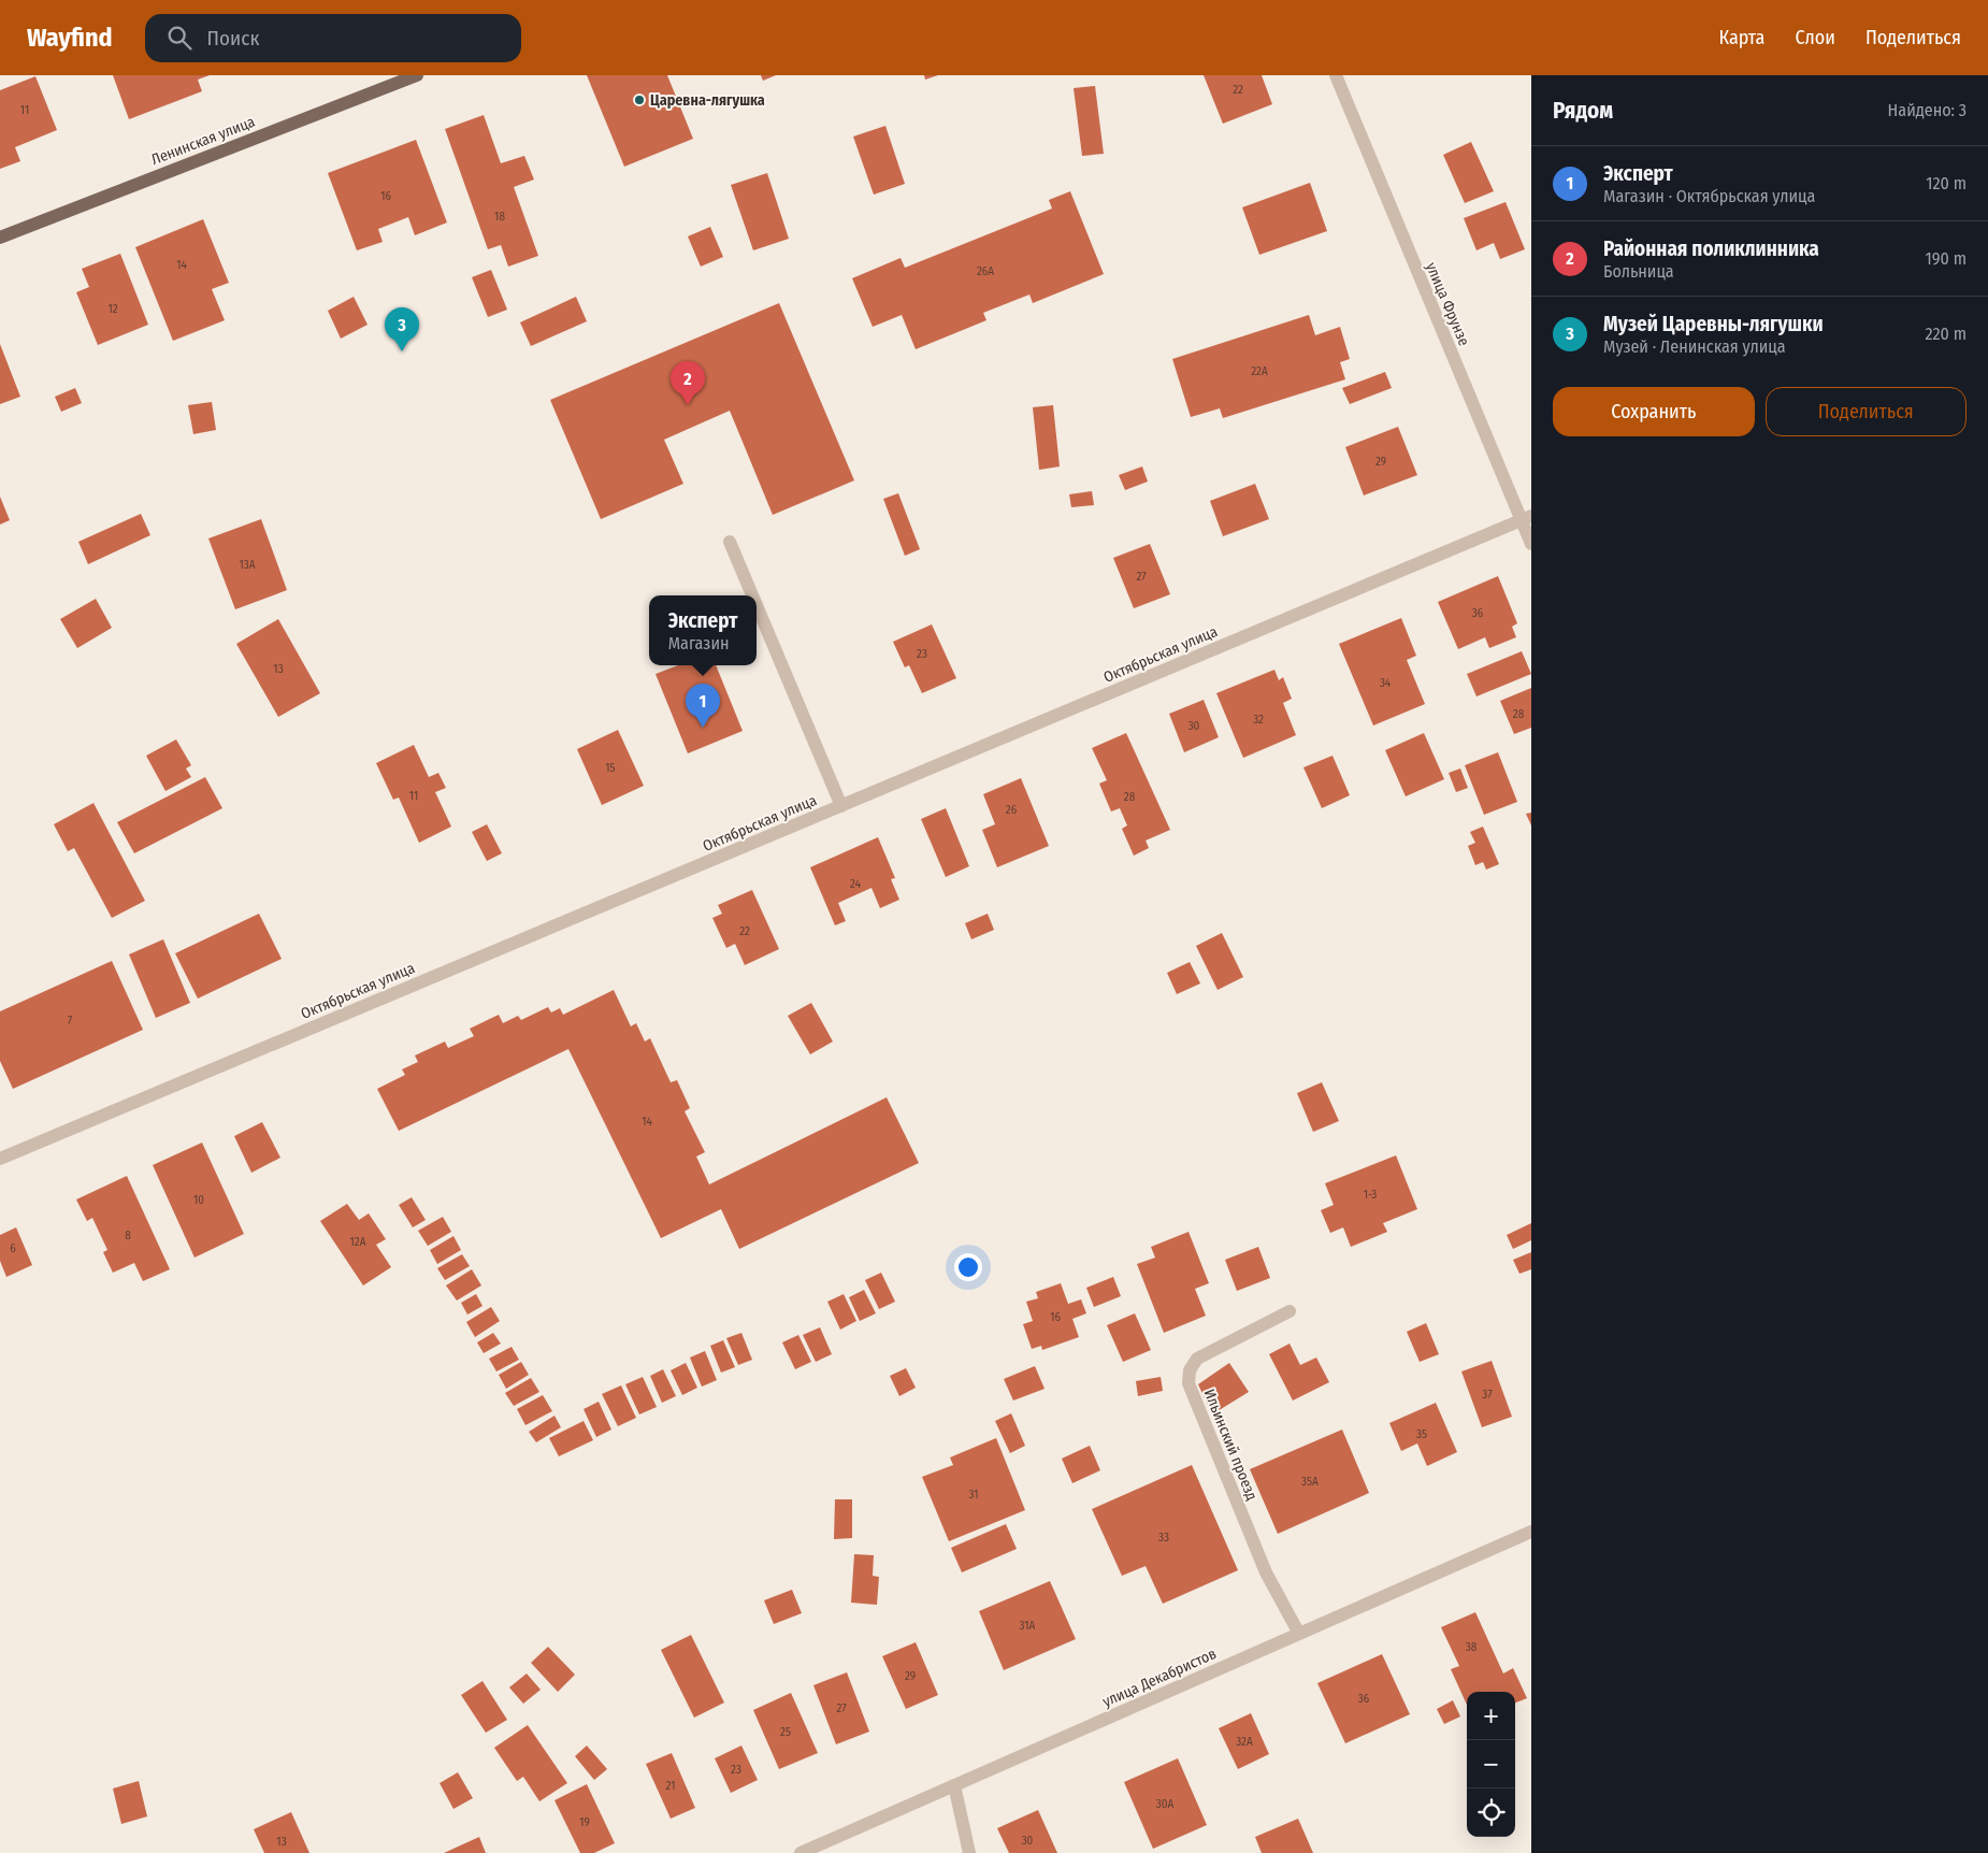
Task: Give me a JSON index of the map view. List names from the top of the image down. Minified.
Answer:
{"streets":{"main road":["Ленинская улица"],"street":["улица Фрунзе","Октябрьская улица","Ильинский проезд","улица Декабристов"]},"crossings":[["улица Фрунзе","Октябрьская улица"],["Ильинский проезд","улица Декабристов"]],"places":["Царевна-лягушка"],"house_numbers":["22","11","16","18","14","26А","12","22А","29","13А","27","36","23","13","34","28","32","30","15","11","28","26","24","22","7","14","1-3","10","8","12А","6","16","37","35","35А","31","33","31А","38","29","36","27","25","32А","23","21","30А","19","30","13"],"page":{"header":"Wayfind","search":"Поиск","nav":["Карта","Слои","Поделиться"],"heading":["Рядом","Найдено: 3"],"list":[{"mark":"1","name":"Эксперт","note":"Магазин · Октябрьская улица","value":"120 m"},{"mark":"2","name":"Районная поликлинника","note":"Больница","value":"190 m"},{"mark":"3","name":"Музей Царевны-лягушки","note":"Музей · Ленинская улица","value":"220 m"}],"pins":["3","2","1"],"buttons":["Сохранить","Поделиться"],"popup":["Эксперт","Магазин"],"map_buttons":["+","−"]}}
